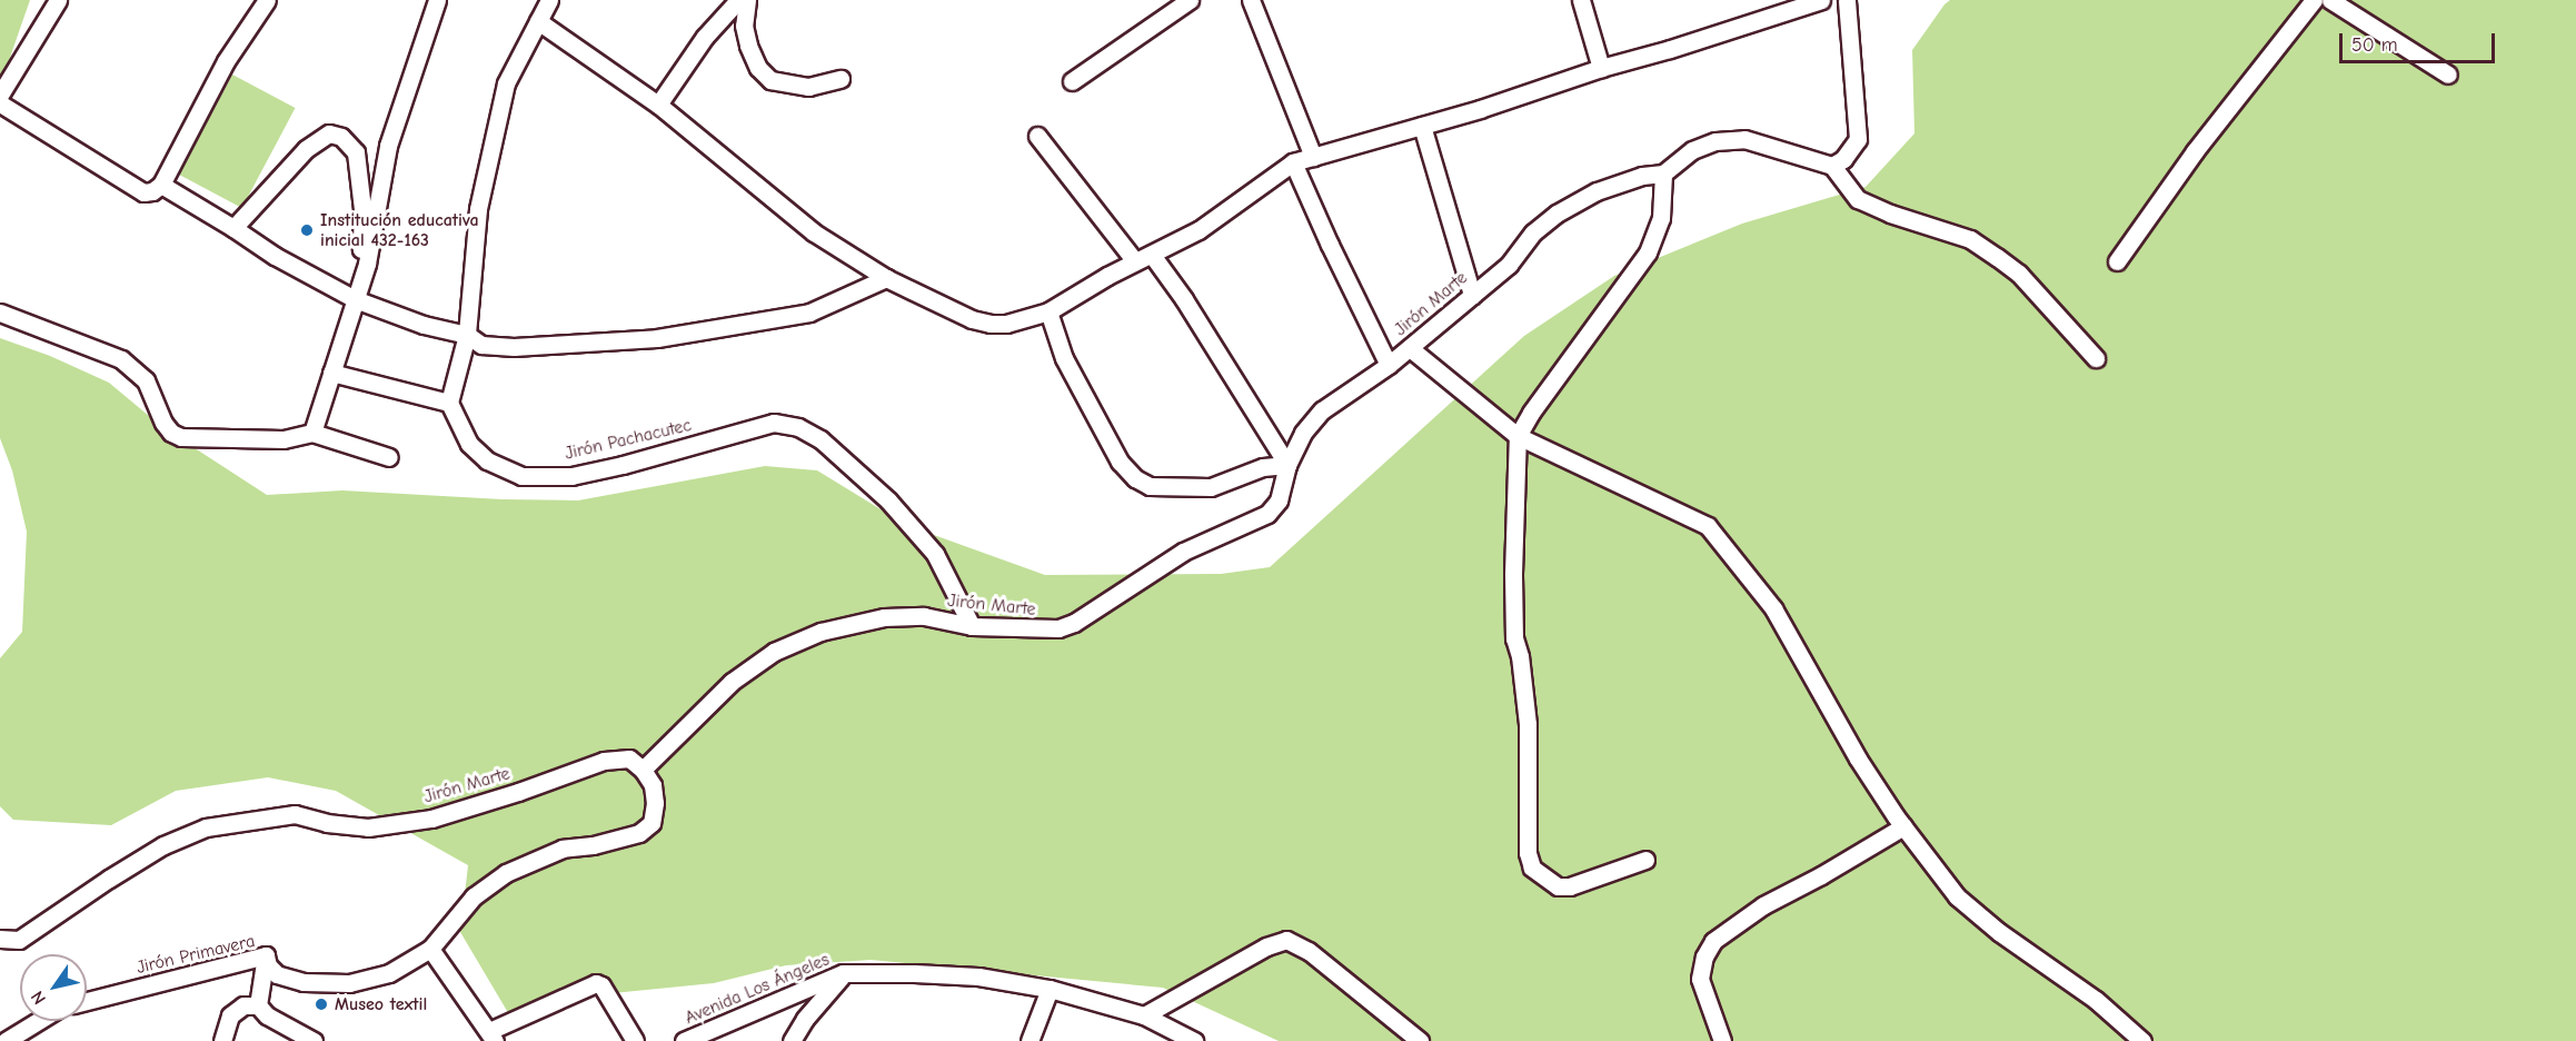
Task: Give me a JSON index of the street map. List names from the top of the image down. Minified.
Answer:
{"streets":{"street":["Jirón Marte","Jirón Pachacutec","Jirón Primavera","Avenida Los Ángeles"]},"crossings":[["Jirón Marte","Jirón Pachacutec"],["Jirón Marte","Jirón Primavera"]],"places":["Institución educativa inicial 432-163","Museo textil"],"scale_bar":"50 m","north":"bottom left"}
